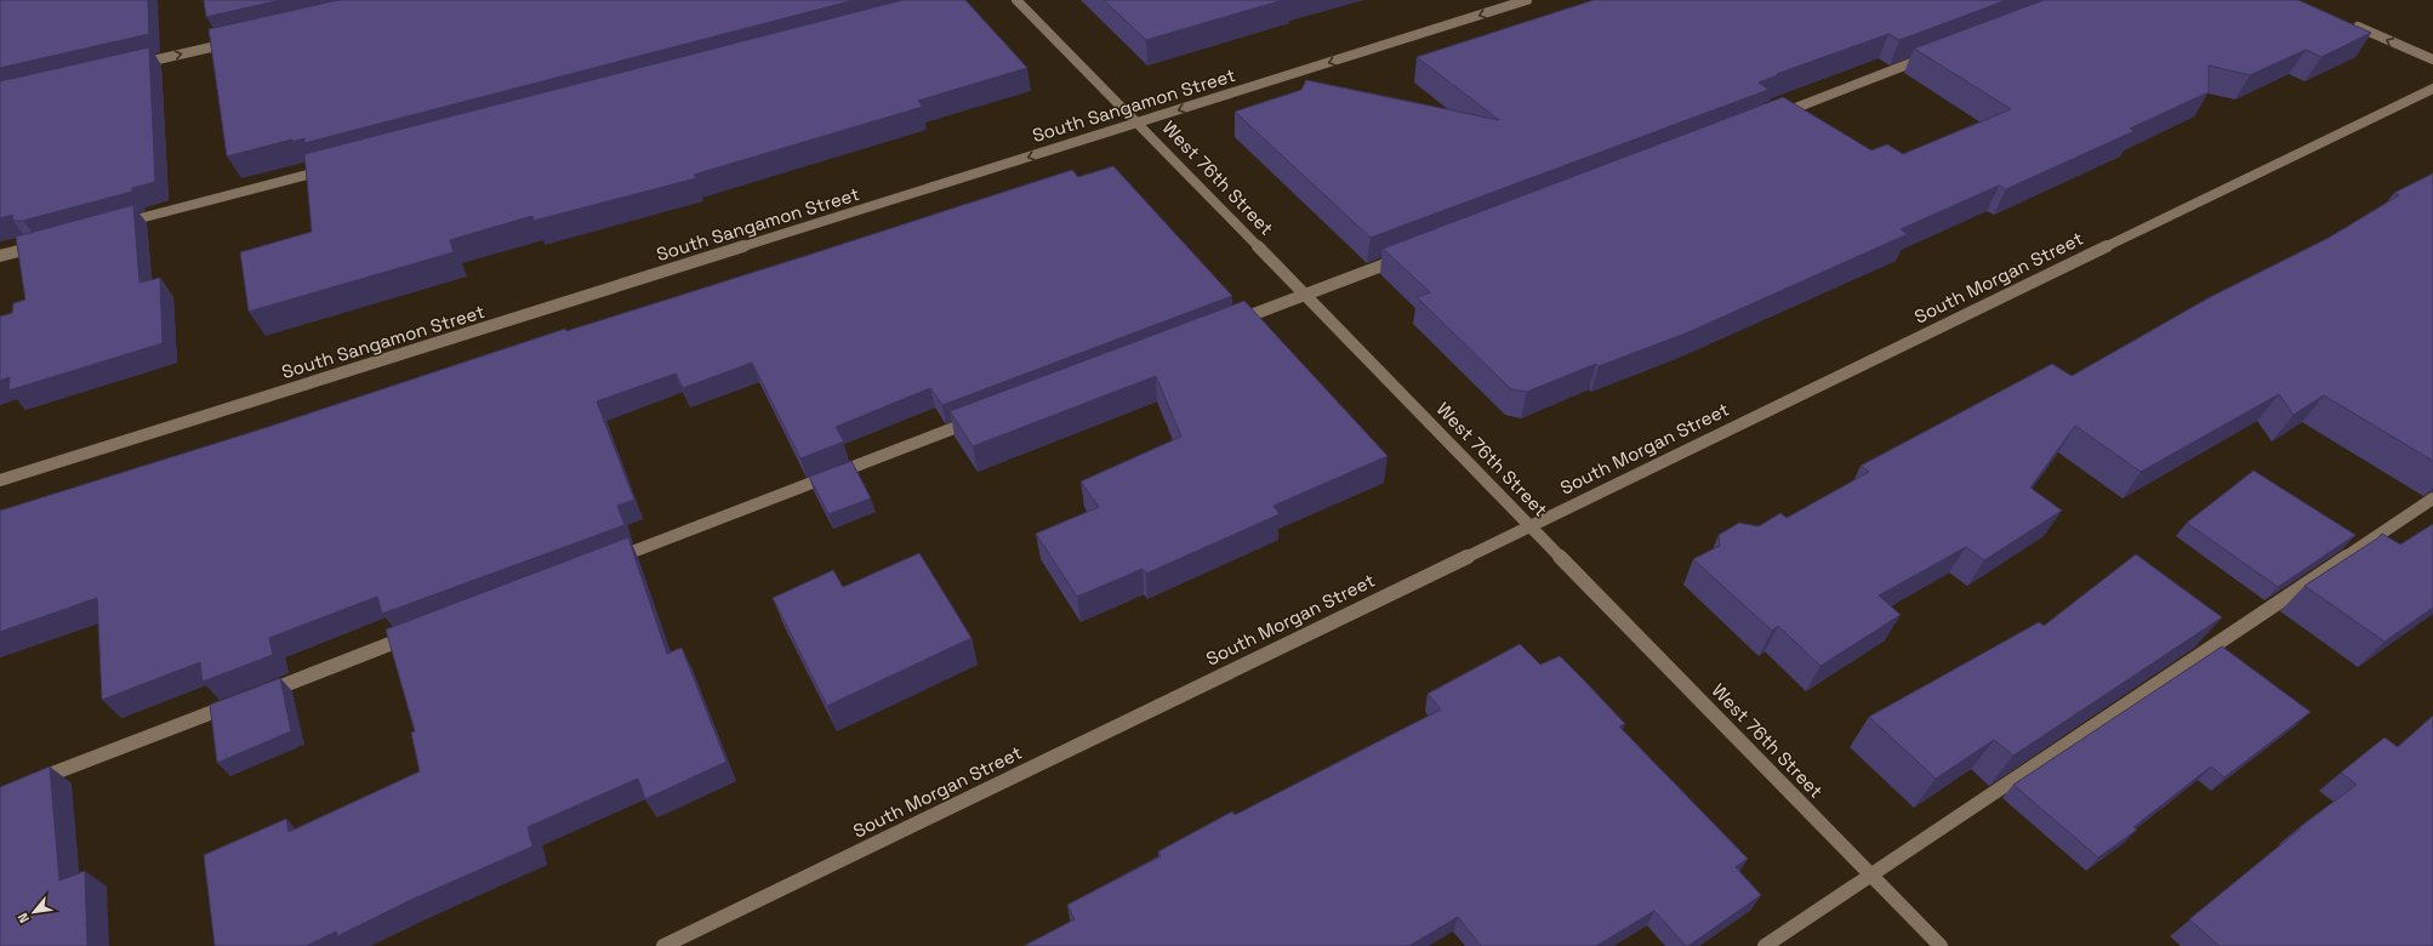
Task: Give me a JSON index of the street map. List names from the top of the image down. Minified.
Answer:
{"streets":{"street":["South Sangamon Street","West 76th Street","South Morgan Street"]},"crossings":[["South Sangamon Street","West 76th Street"],["West 76th Street","South Morgan Street"]],"one_way":["South Sangamon Street"],"north":"bottom left"}
